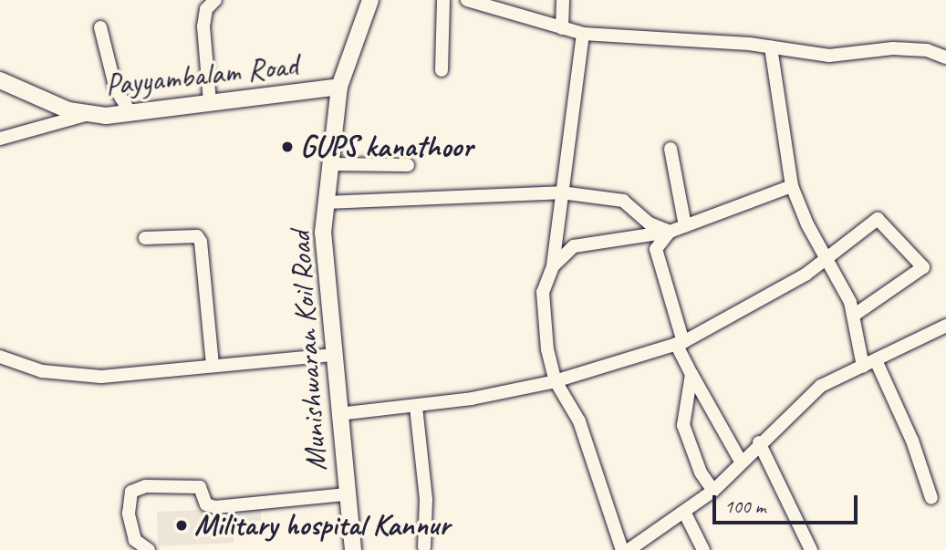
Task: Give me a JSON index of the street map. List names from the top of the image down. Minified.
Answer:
{"streets":{"main road":["Payyambalam Road","Munishwaran Koil Road"]},"crossings":[["Payyambalam Road","Munishwaran Koil Road"]],"places":["GUPS kanathoor","Military hospital Kannur"],"scale_bar":"100 m"}
